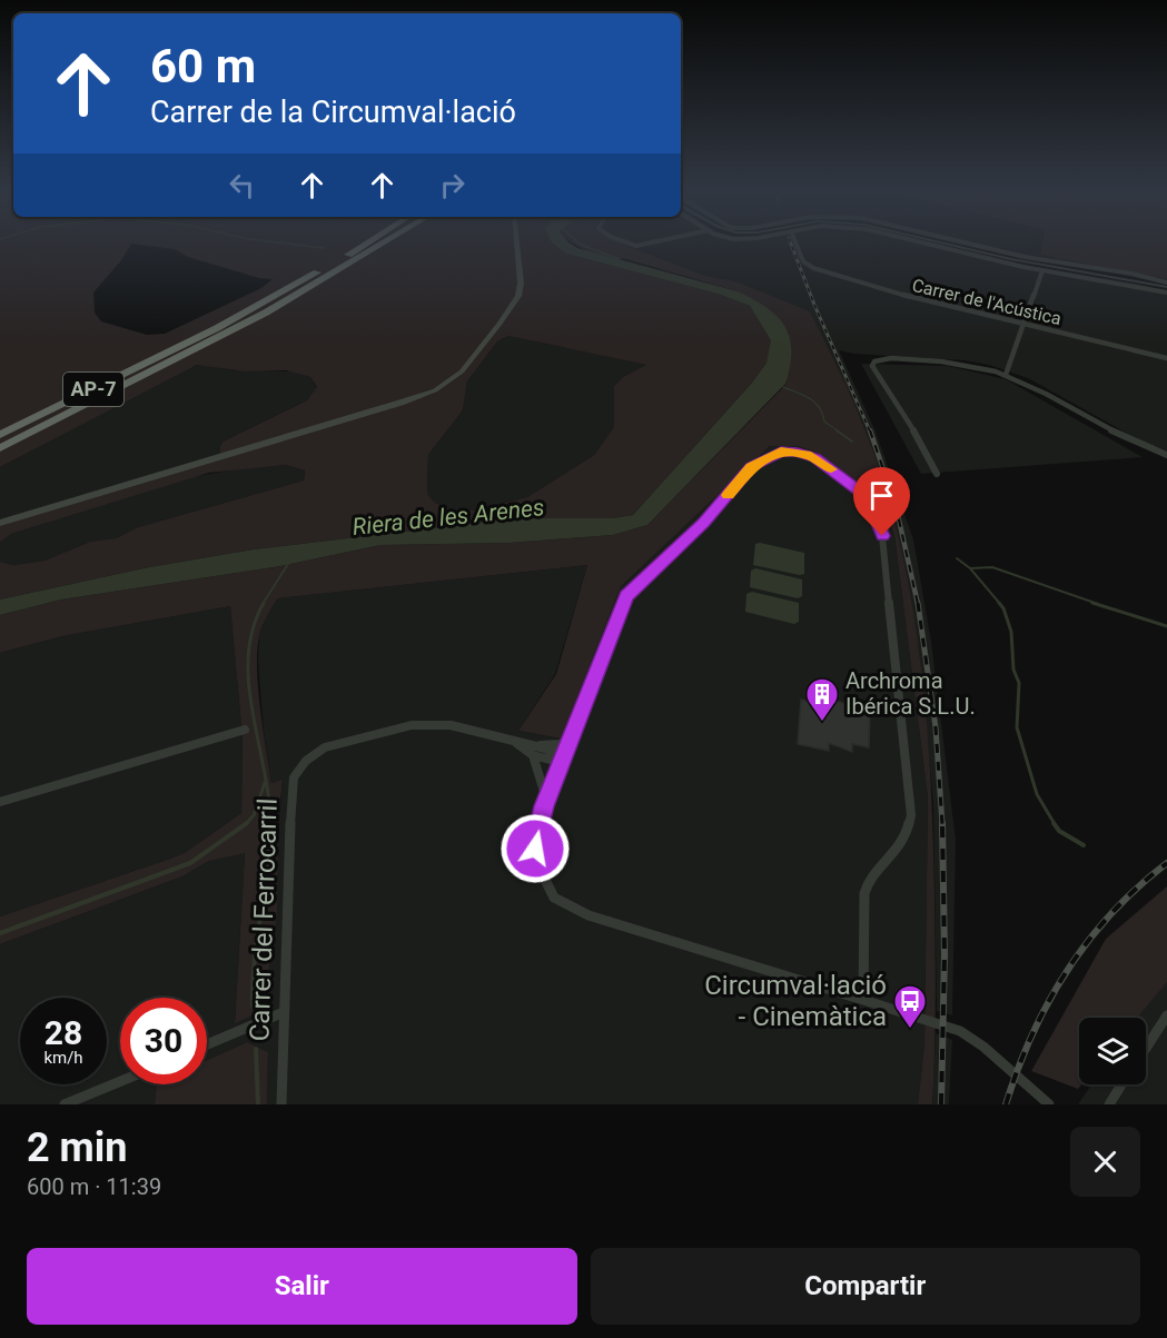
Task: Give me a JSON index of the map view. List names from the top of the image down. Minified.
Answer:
{"streets":{"highway":["AP-7"],"street":["Carrer de l'Acústica","Carrer del Ferrocarril"]},"water":["Riera de les Arenes"],"places":{"building":["Archroma Ibérica S.L.U."],"bus stop":["Circumval·lació - Cinemàtica"]},"page":{"turn":["60 m","Carrer de la Circumval·lació"],"speed":"28 km/h","limit":"30","heading":["2 min","600 m · 11:39"],"buttons":["Salir","Compartir"]}}
